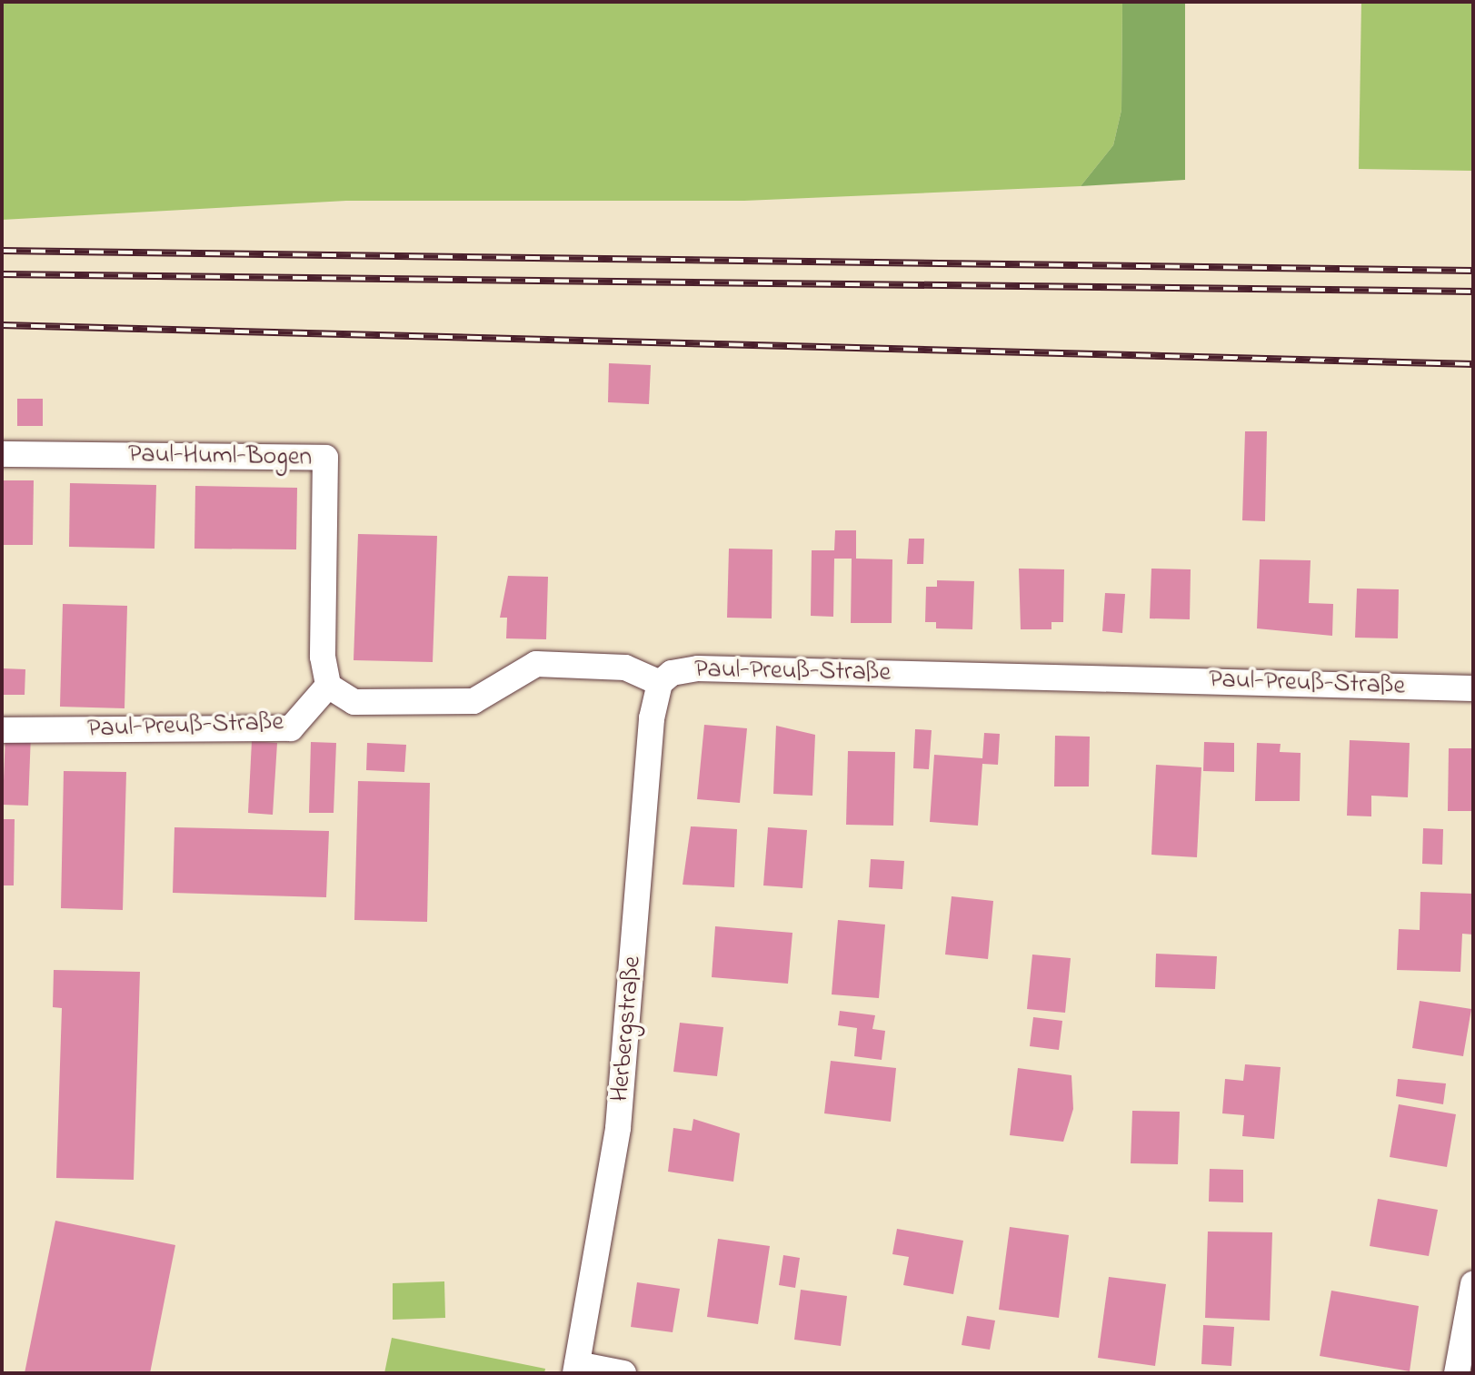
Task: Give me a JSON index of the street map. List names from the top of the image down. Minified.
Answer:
{"streets":{"street":["Paul-Huml-Bogen","Paul-Preuß-Straße","Herbergstraße"]},"crossings":[["Paul-Huml-Bogen","Paul-Preuß-Straße"],["Paul-Preuß-Straße","Herbergstraße"]]}
